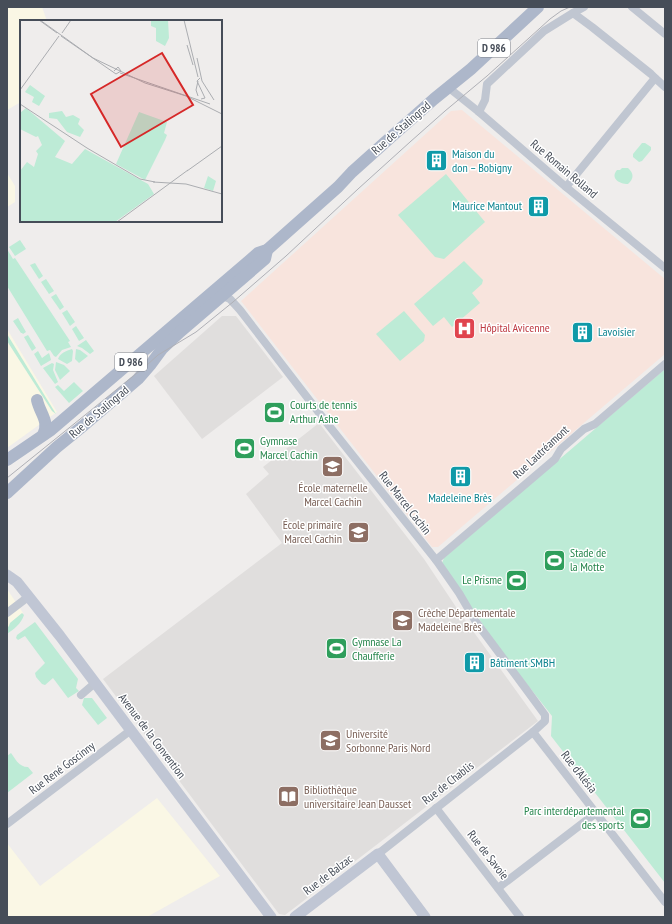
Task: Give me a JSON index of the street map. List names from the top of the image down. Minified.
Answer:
{"streets":{"main road":["D 986","Rue de Stalingrad"],"street":["Rue Romain Rolland","Rue Lautréamont","Rue Marcel Cachin","Avenue de la Convention","Rue René Goscinny","Rue d'Alésia","Rue de Chablis","Rue de Savoie","Rue de Balzac"]},"crossings":[["Rue de Stalingrad","Rue Romain Rolland"],["Rue de Stalingrad","Rue Marcel Cachin"],["Rue Lautréamont","Rue Marcel Cachin"],["Rue Marcel Cachin","Rue d'Alésia"],["Rue Marcel Cachin","Rue de Chablis"],["Avenue de la Convention","Rue René Goscinny"],["Rue d'Alésia","Rue de Chablis"],["Rue de Chablis","Rue de Savoie"],["Rue de Chablis","Rue de Balzac"]],"places":{"building":["Maison du don – Bobigny","Maurice Mantout","Lavoisier","Madeleine Brès","Bâtiment SMBH"],"hospital":["Hôpital Avicenne"],"sports":["Courts de tennis Arthur Ashe","Gymnase Marcel Cachin","Stade de la Motte","Le Prisme","Gymnase La Chaufferie","Parc interdépartemental des sports"],"school or university":["École maternelle Marcel Cachin","École primaire Marcel Cachin","Crèche Départementale Madeleine Brès","Université Sorbonne Paris Nord"],"library":["Bibliothèque universitaire Jean Dausset"]}}
